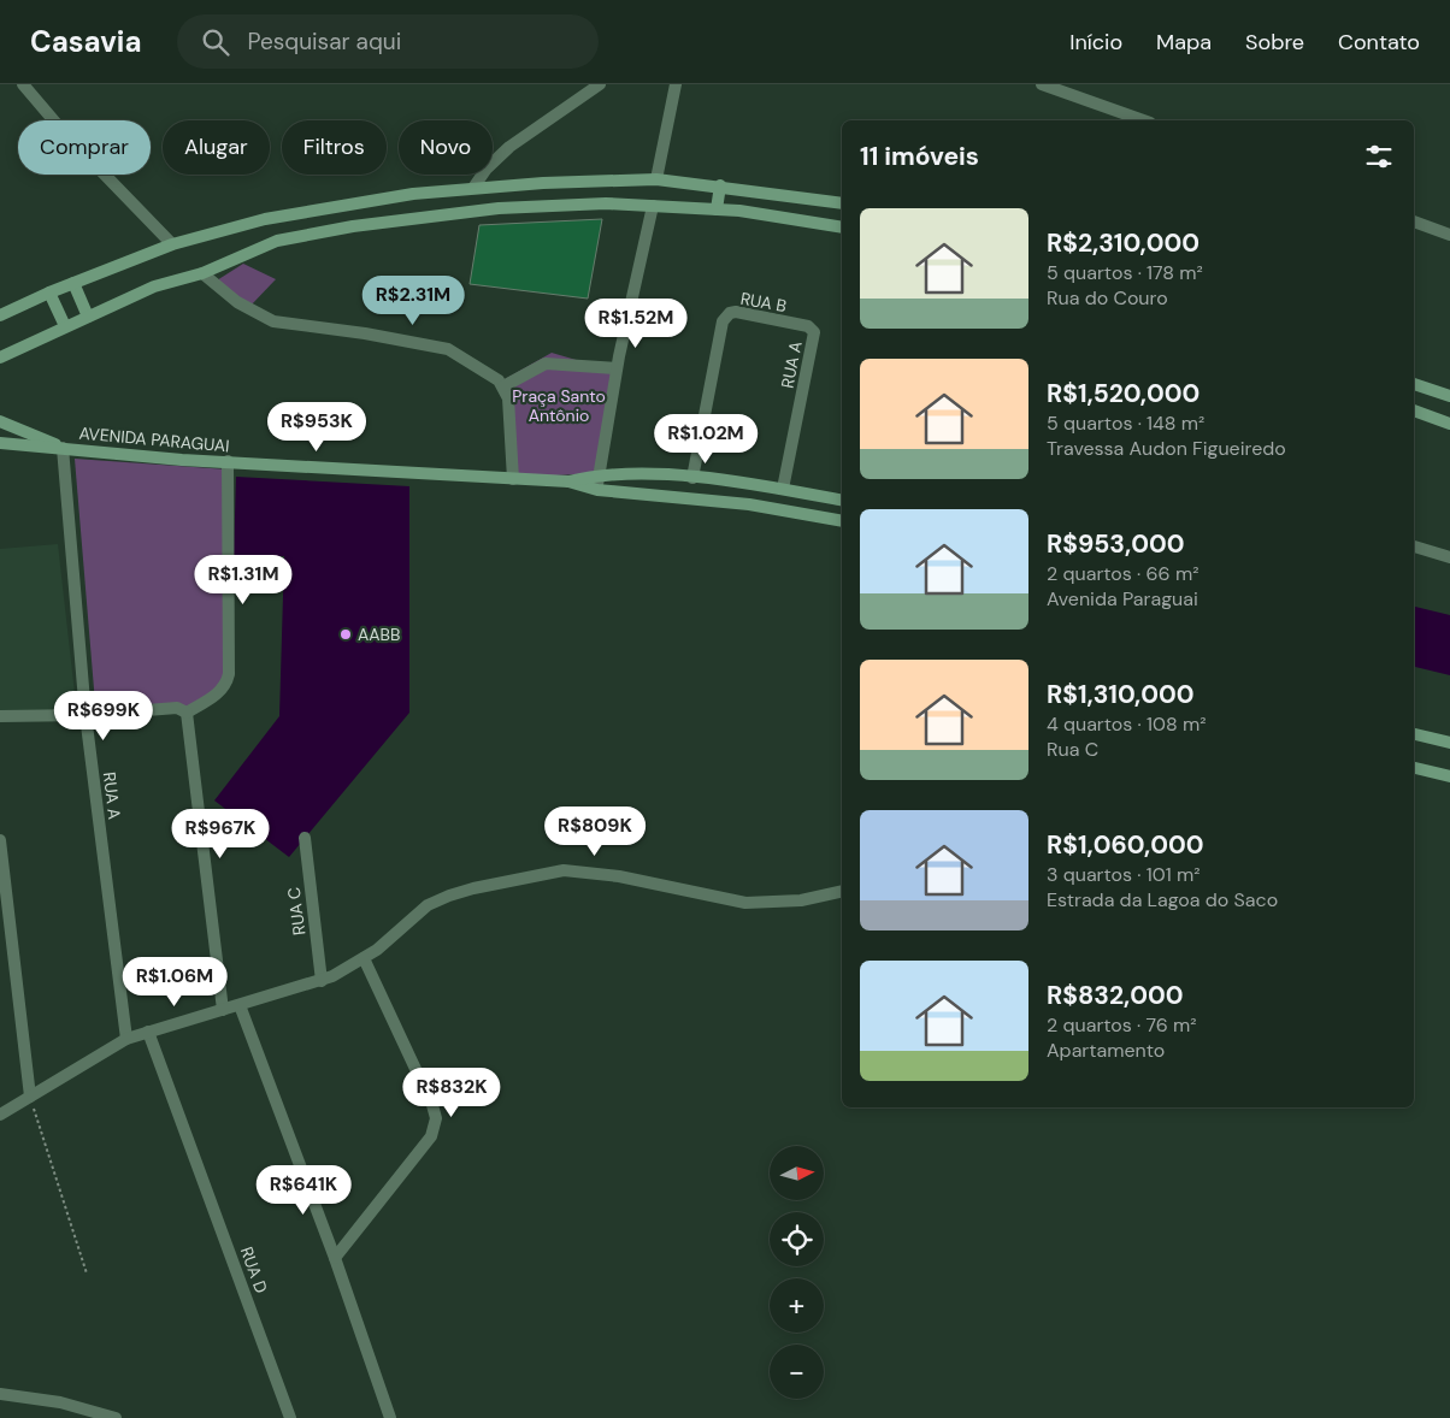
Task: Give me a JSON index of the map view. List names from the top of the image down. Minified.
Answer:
{"streets":{"main road":["AVENIDA PARAGUAI"],"street":["RUA B","RUA A","RUA C","RUA D"]},"crossings":[["RUA B","RUA A"],["RUA B","AVENIDA PARAGUAI"],["RUA A","AVENIDA PARAGUAI"]],"parks":["Praça Santo Antônio"],"places":["AABB"],"north":"right","page":{"header":"Casavia","search":"Pesquisar aqui","nav":["Início","Mapa","Sobre","Contato"],"chip":["Comprar","Alugar","Filtros","Novo"],"heading":"11 imóveis","list":[{"name":"R$2,310,000","note":"5 quartos · 178 m² · Rua do Couro"},{"name":"R$1,520,000","note":"5 quartos · 148 m² · Travessa Audon Figueiredo"},{"name":"R$953,000","note":"2 quartos · 66 m² · Avenida Paraguai"},{"name":"R$1,310,000","note":"4 quartos · 108 m² · Rua C"},{"name":"R$1,060,000","note":"3 quartos · 101 m² · Estrada da Lagoa do Saco"},{"name":"R$832,000","note":"2 quartos · 76 m² · Apartamento"}],"price":["R$2.31M","R$1.52M","R$953K","R$1.02M","R$1.31M","R$699K","R$809K","R$967K","R$1.06M","R$832K","R$641K"],"map_buttons":["+","−"]}}
